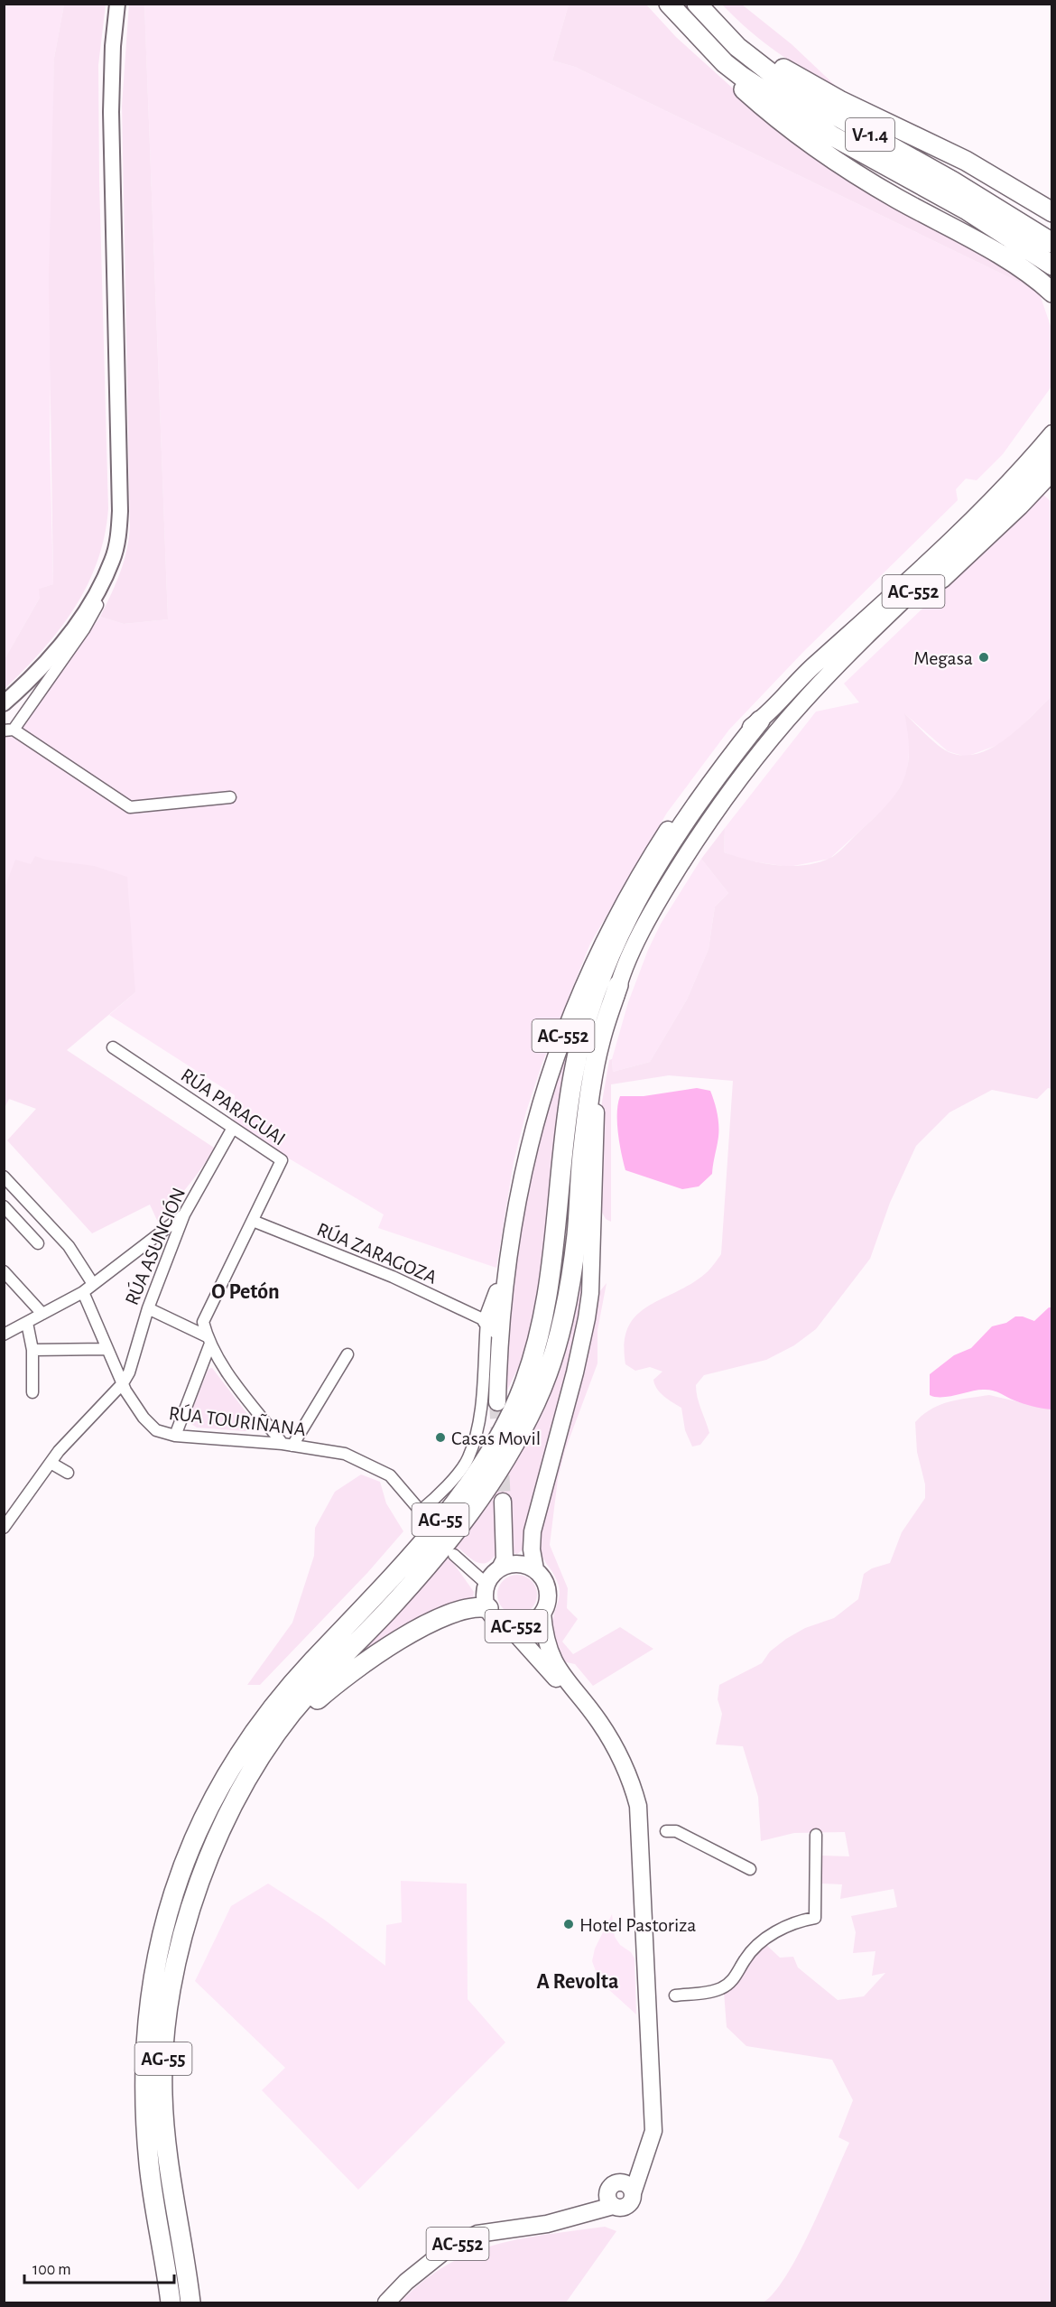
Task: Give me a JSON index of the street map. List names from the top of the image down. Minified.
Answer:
{"streets":{"highway":["V-1.4","AG-55"],"main road":["AC-552"],"street":["RÚA PARAGUAI","RÚA ASUNCIÓN","RÚA ZARAGOZA","RÚA TOURIÑANA"]},"crossings":[["AC-552","AG-55"],["RÚA PARAGUAI","RÚA ASUNCIÓN"],["RÚA PARAGUAI","RÚA ZARAGOZA"],["RÚA PARAGUAI","RÚA TOURIÑANA"],["RÚA ASUNCIÓN","RÚA TOURIÑANA"]],"districts":["O Petón","A Revolta"],"places":["Megasa","Casas Movil","Hotel Pastoriza"],"scale_bar":"100 m"}
